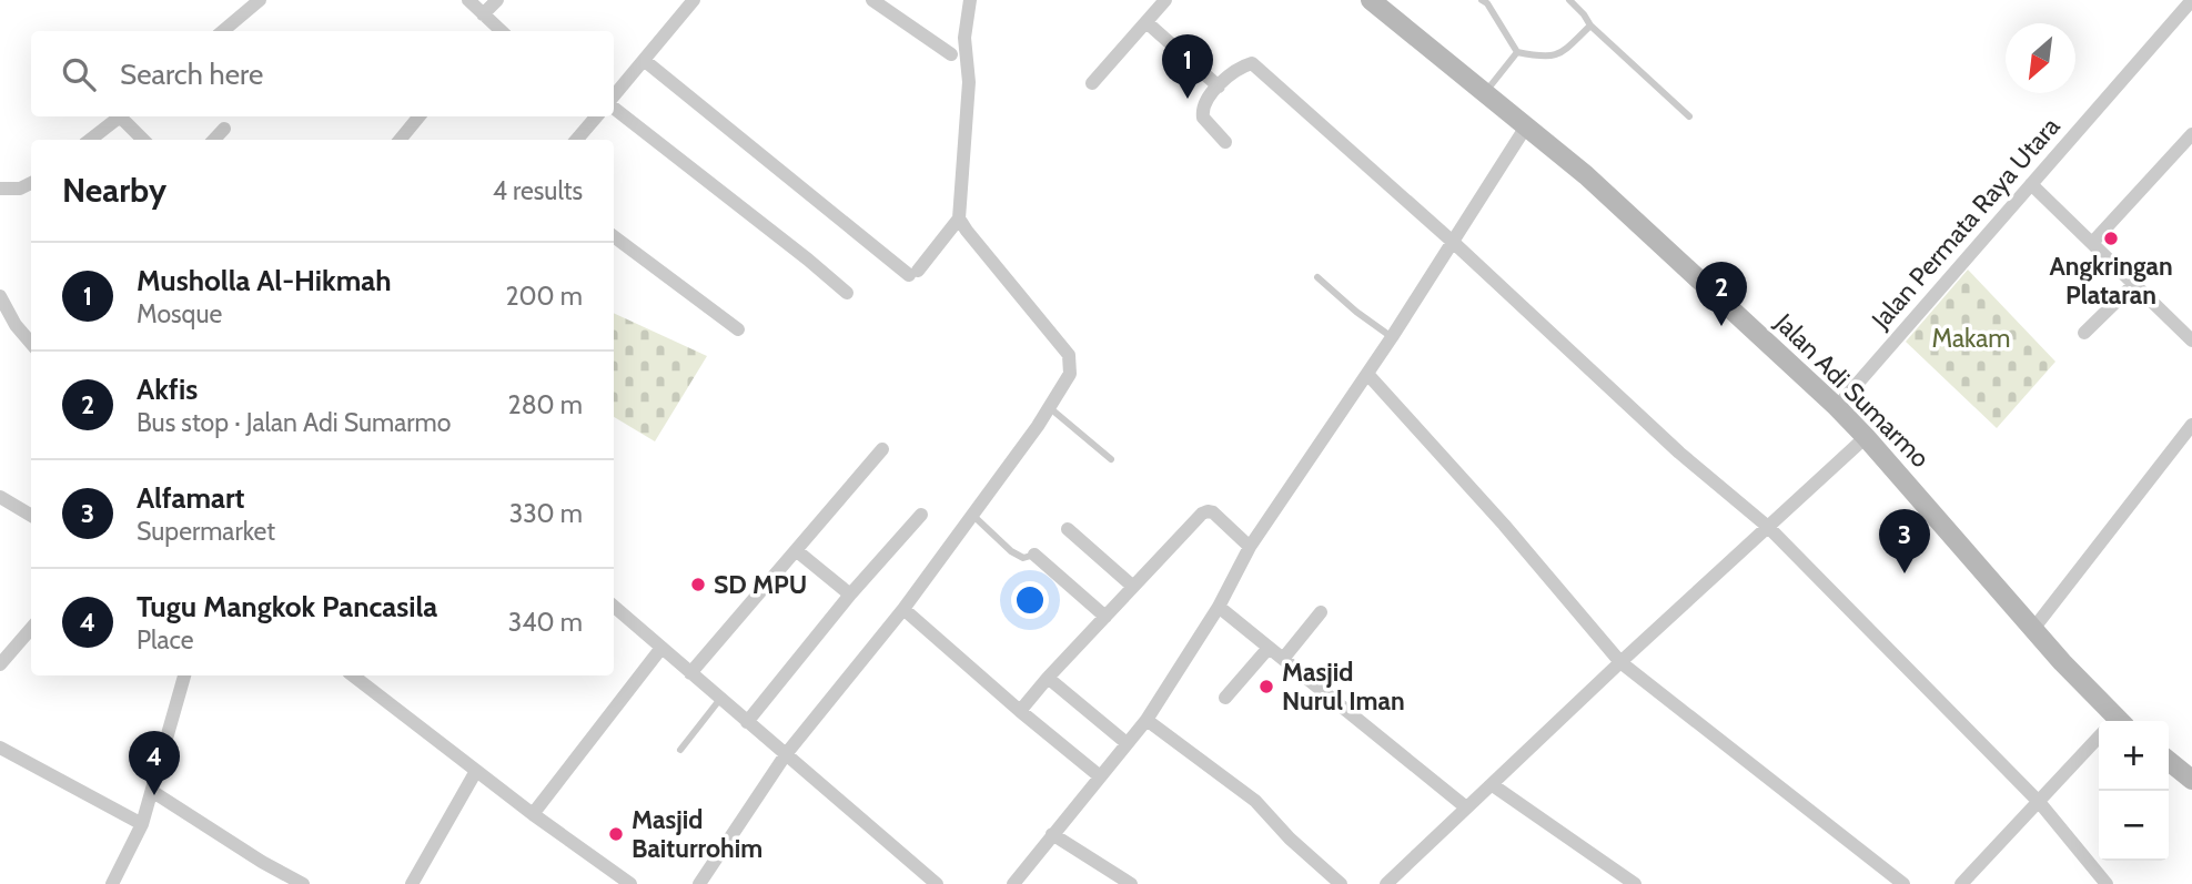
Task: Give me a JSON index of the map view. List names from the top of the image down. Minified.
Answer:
{"streets":{"main road":["Jalan Adi Sumarmo"],"street":["Jalan Permata Raya Utara"]},"crossings":[["Jalan Permata Raya Utara","Jalan Adi Sumarmo"]],"parks":["Makam"],"places":["Angkringan Plataran","SD MPU","Masjid Nurul Iman","Masjid Baiturrohim"],"north":"bottom left","page":{"search":"Search here","pins":["1","2","3","4"],"heading":["Nearby","4 results"],"list":[{"mark":"1","name":"Musholla Al-Hikmah","note":"Mosque","value":"200 m"},{"mark":"2","name":"Akfis","note":"Bus stop · Jalan Adi Sumarmo","value":"280 m"},{"mark":"3","name":"Alfamart","note":"Supermarket","value":"330 m"},{"mark":"4","name":"Tugu Mangkok Pancasila","note":"Place","value":"340 m"}],"map_buttons":["+","−"]}}
